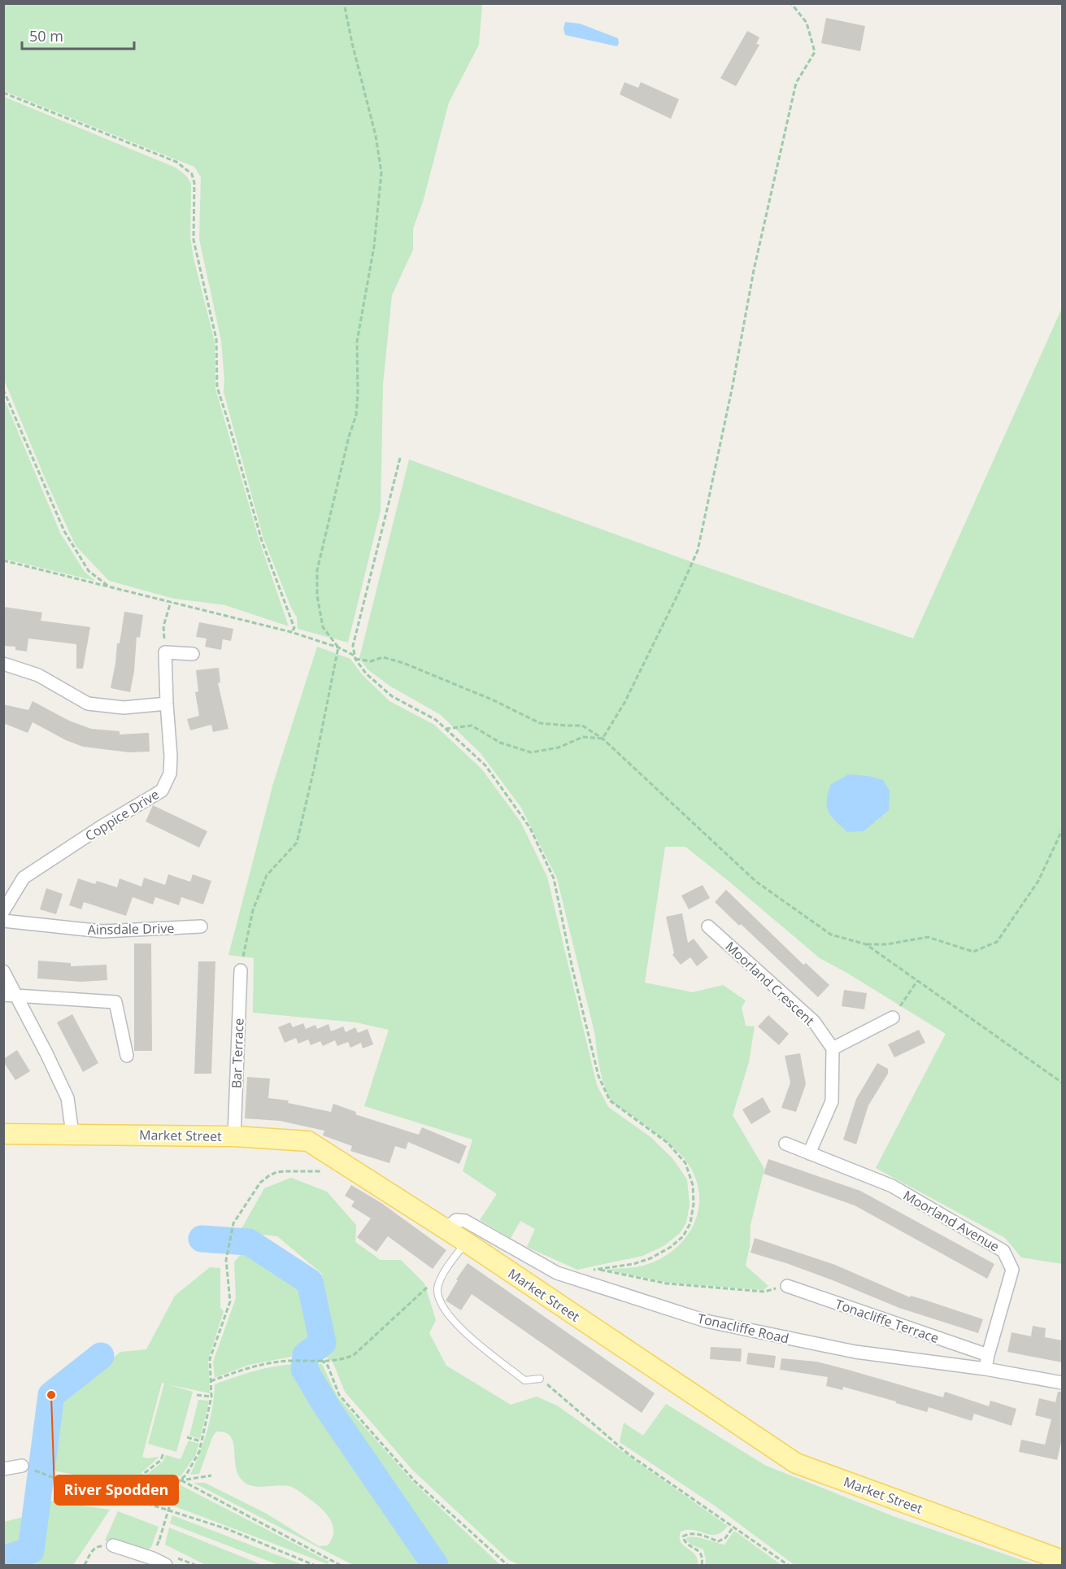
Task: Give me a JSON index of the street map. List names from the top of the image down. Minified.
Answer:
{"streets":{"main road":["Market Street"],"street":["Coppice Drive","Ainsdale Drive","Moorland Crescent","Bar Terrace","Moorland Avenue","Tonacliffe Terrace","Tonacliffe Road"]},"crossings":[["Bar Terrace","Market Street"],["Market Street","Tonacliffe Road"],["Moorland Avenue","Tonacliffe Terrace"],["Moorland Avenue","Tonacliffe Road"]],"places":["River Spodden"],"scale_bar":"50 m"}
